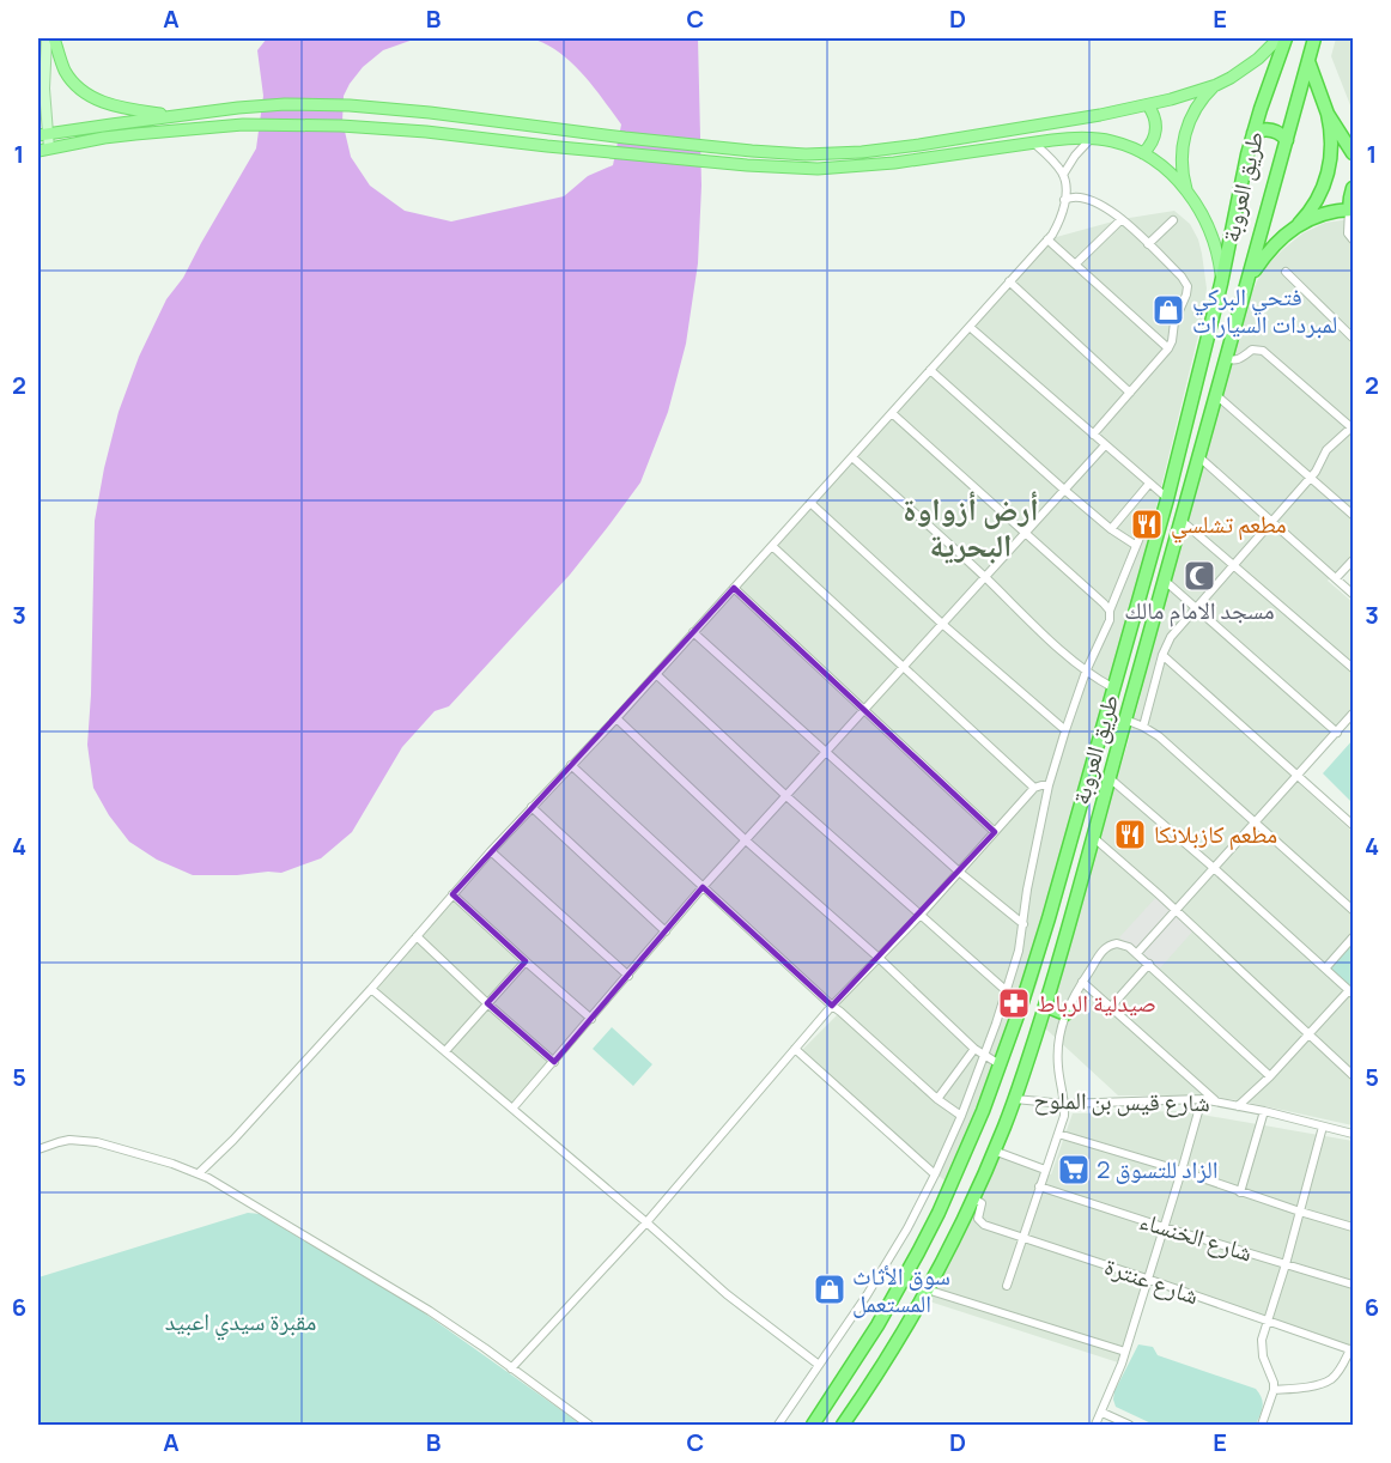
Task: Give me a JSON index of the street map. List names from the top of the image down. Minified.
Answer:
{"streets":{"highway":["طريق العروبة"],"street":["شارع قيس بن الملوح","شارع الخنساء","شارع عنترة"]},"crossings":[["طريق العروبة","شارع قيس بن الملوح"],["طريق العروبة","شارع عنترة"]],"districts":["أرض أزواوة البحرية"],"parks":["مقبرة سيدي اعبيد"],"places":{"shop":["فتحي البركي لمبردات السيارات","سوق الأثاث المستعمل"],"restaurant":["مطعم تشلسي","مطعم كازبلانكا"],"mosque":["مسجد الامام مالك"],"pharmacy":["صيدلية الرباط"],"supermarket":["الزاد للتسوق 2"]},"grid":{"columns":["A","B","C","D","E"],"rows":["1","2","3","4","5","6"]}}
